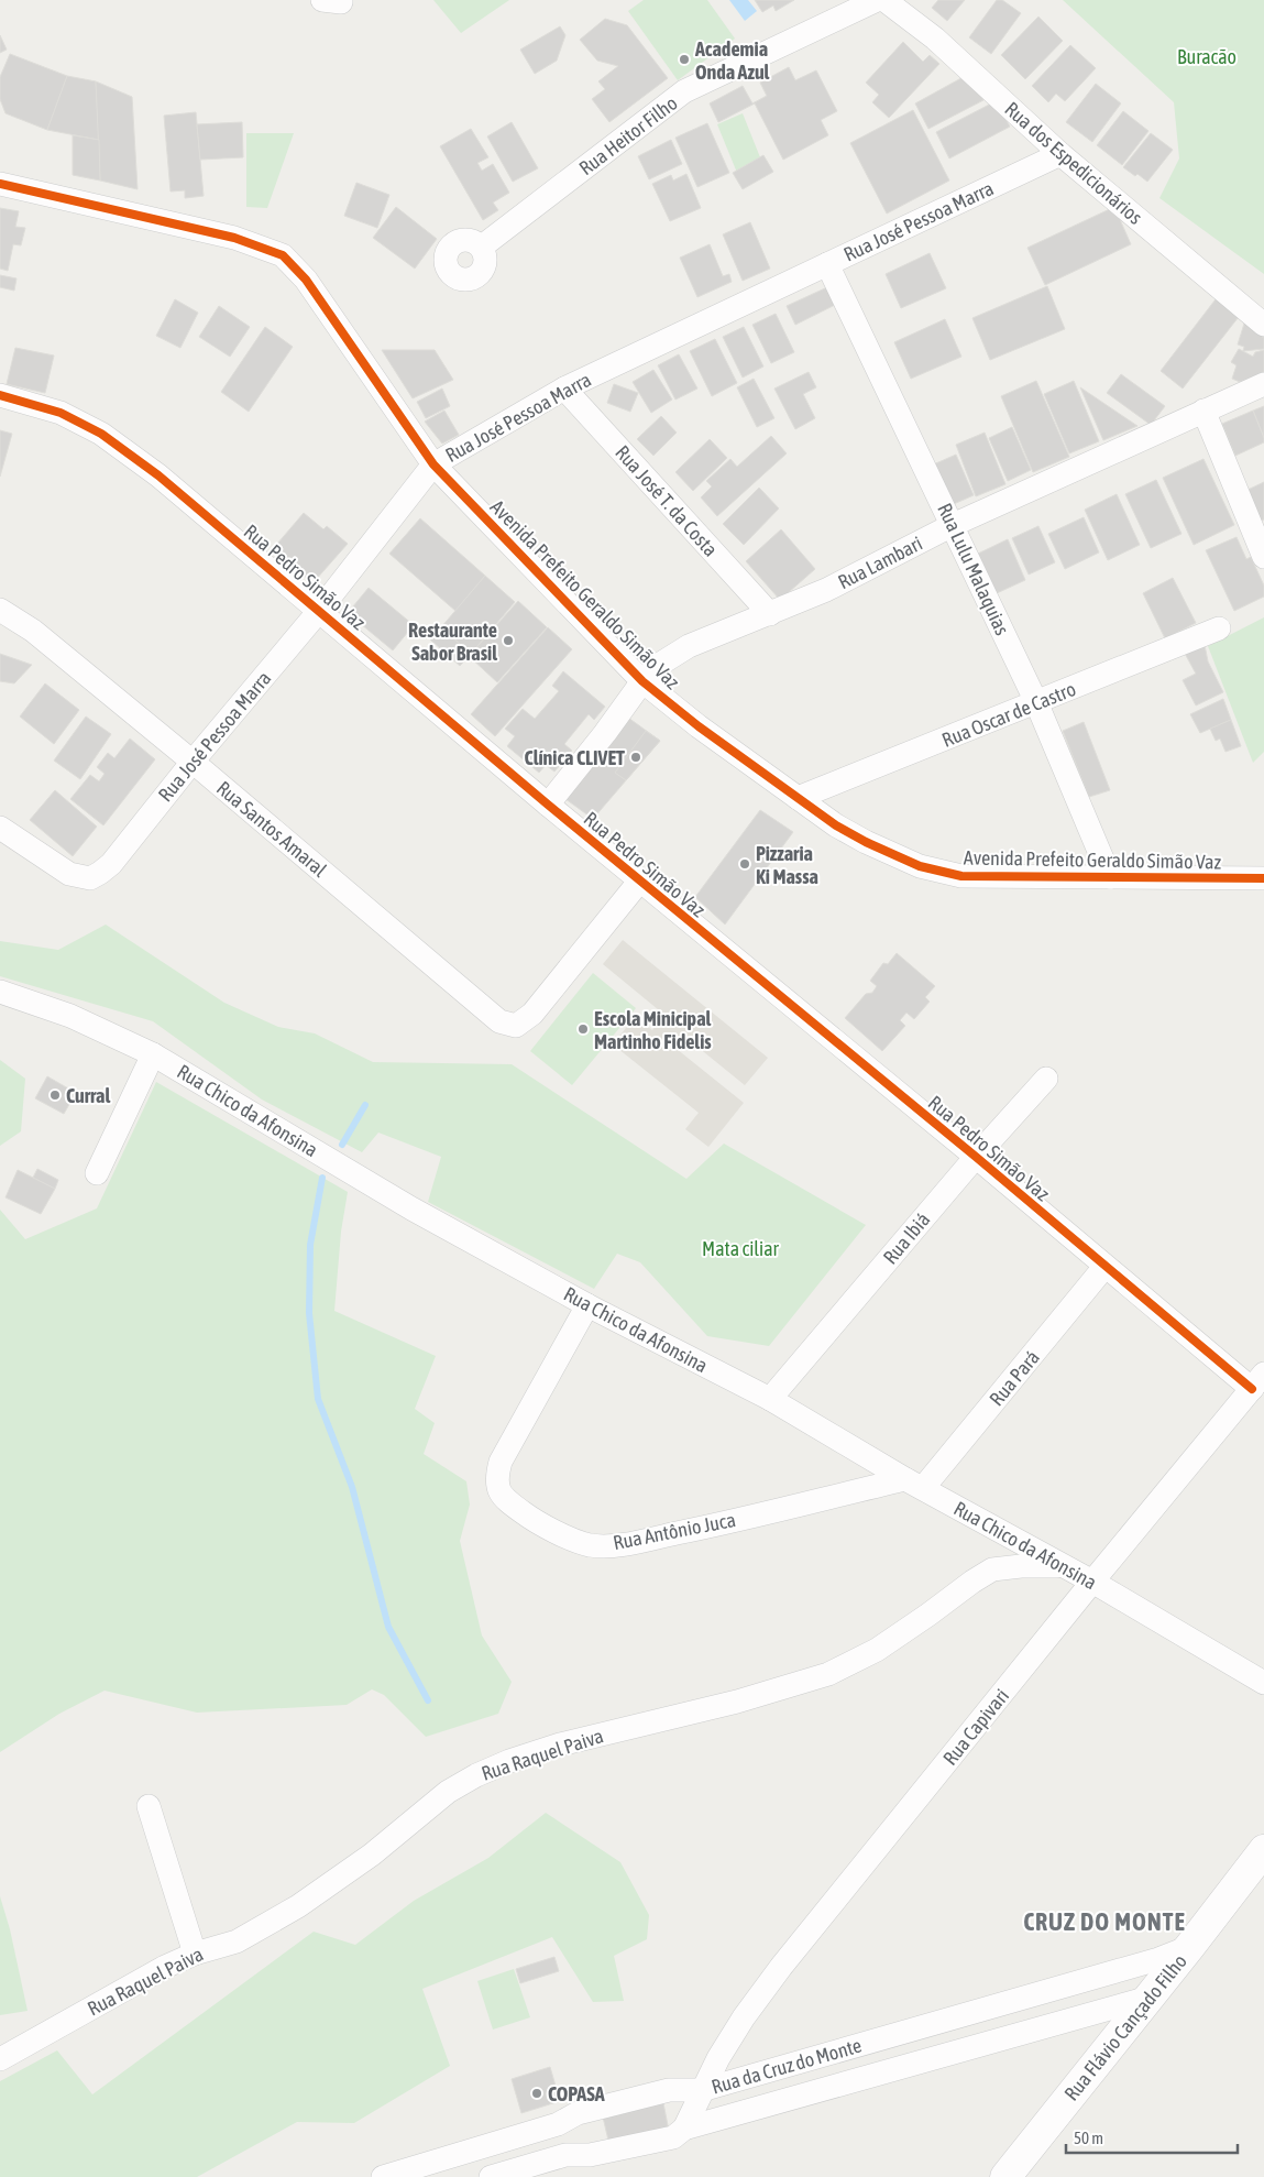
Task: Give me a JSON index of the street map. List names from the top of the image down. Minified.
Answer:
{"streets":{"main road":["Rua Flávio Cançado Filho"],"street":["Rua Heitor Filho","Rua dos Espedicionários","Rua José Pessoa Marra","Rua José T. da Costa","Rua Lambari","Rua Lulu Malaquias","Rua Pedro Simão Vaz","Avenida Prefeito Geraldo Simão Vaz","Rua Oscar de Castro","Rua Santos Amaral","Rua Chico da Afonsina","Rua Ibiá","Rua Pará","Rua Antônio Juca","Rua Capivari","Rua Raquel Paiva","Rua da Cruz do Monte"]},"crossings":[["Rua dos Espedicionários","Rua José Pessoa Marra"],["Rua José Pessoa Marra","Rua José T. da Costa"],["Rua José Pessoa Marra","Rua Lulu Malaquias"],["Rua José Pessoa Marra","Rua Pedro Simão Vaz"],["Rua José Pessoa Marra","Avenida Prefeito Geraldo Simão Vaz"],["Rua José Pessoa Marra","Rua Santos Amaral"],["Rua José T. da Costa","Rua Lambari"],["Rua Lambari","Rua Lulu Malaquias"],["Rua Lambari","Rua Pedro Simão Vaz"],["Rua Lambari","Avenida Prefeito Geraldo Simão Vaz"],["Rua Lulu Malaquias","Avenida Prefeito Geraldo Simão Vaz"],["Rua Lulu Malaquias","Rua Oscar de Castro"],["Rua Pedro Simão Vaz","Rua Santos Amaral"],["Rua Pedro Simão Vaz","Rua Ibiá"],["Rua Pedro Simão Vaz","Rua Pará"],["Rua Pedro Simão Vaz","Rua Capivari"],["Avenida Prefeito Geraldo Simão Vaz","Rua Oscar de Castro"],["Rua Chico da Afonsina","Rua Ibiá"],["Rua Chico da Afonsina","Rua Pará"],["Rua Chico da Afonsina","Rua Antônio Juca"],["Rua Chico da Afonsina","Rua Capivari"],["Rua Chico da Afonsina","Rua Raquel Paiva"],["Rua Pará","Rua Antônio Juca"],["Rua Capivari","Rua da Cruz do Monte"],["Rua Flávio Cançado Filho","Rua da Cruz do Monte"]],"districts":["CRUZ DO MONTE"],"parks":["Buracão","Mata ciliar"],"places":["Academia Onda Azul","Restaurante Sabor Brasil","Clínica CLIVET","Pizzaria Ki Massa","Escola Minicipal Martinho Fidelis","Curral","COPASA"],"scale_bar":"50 m"}
